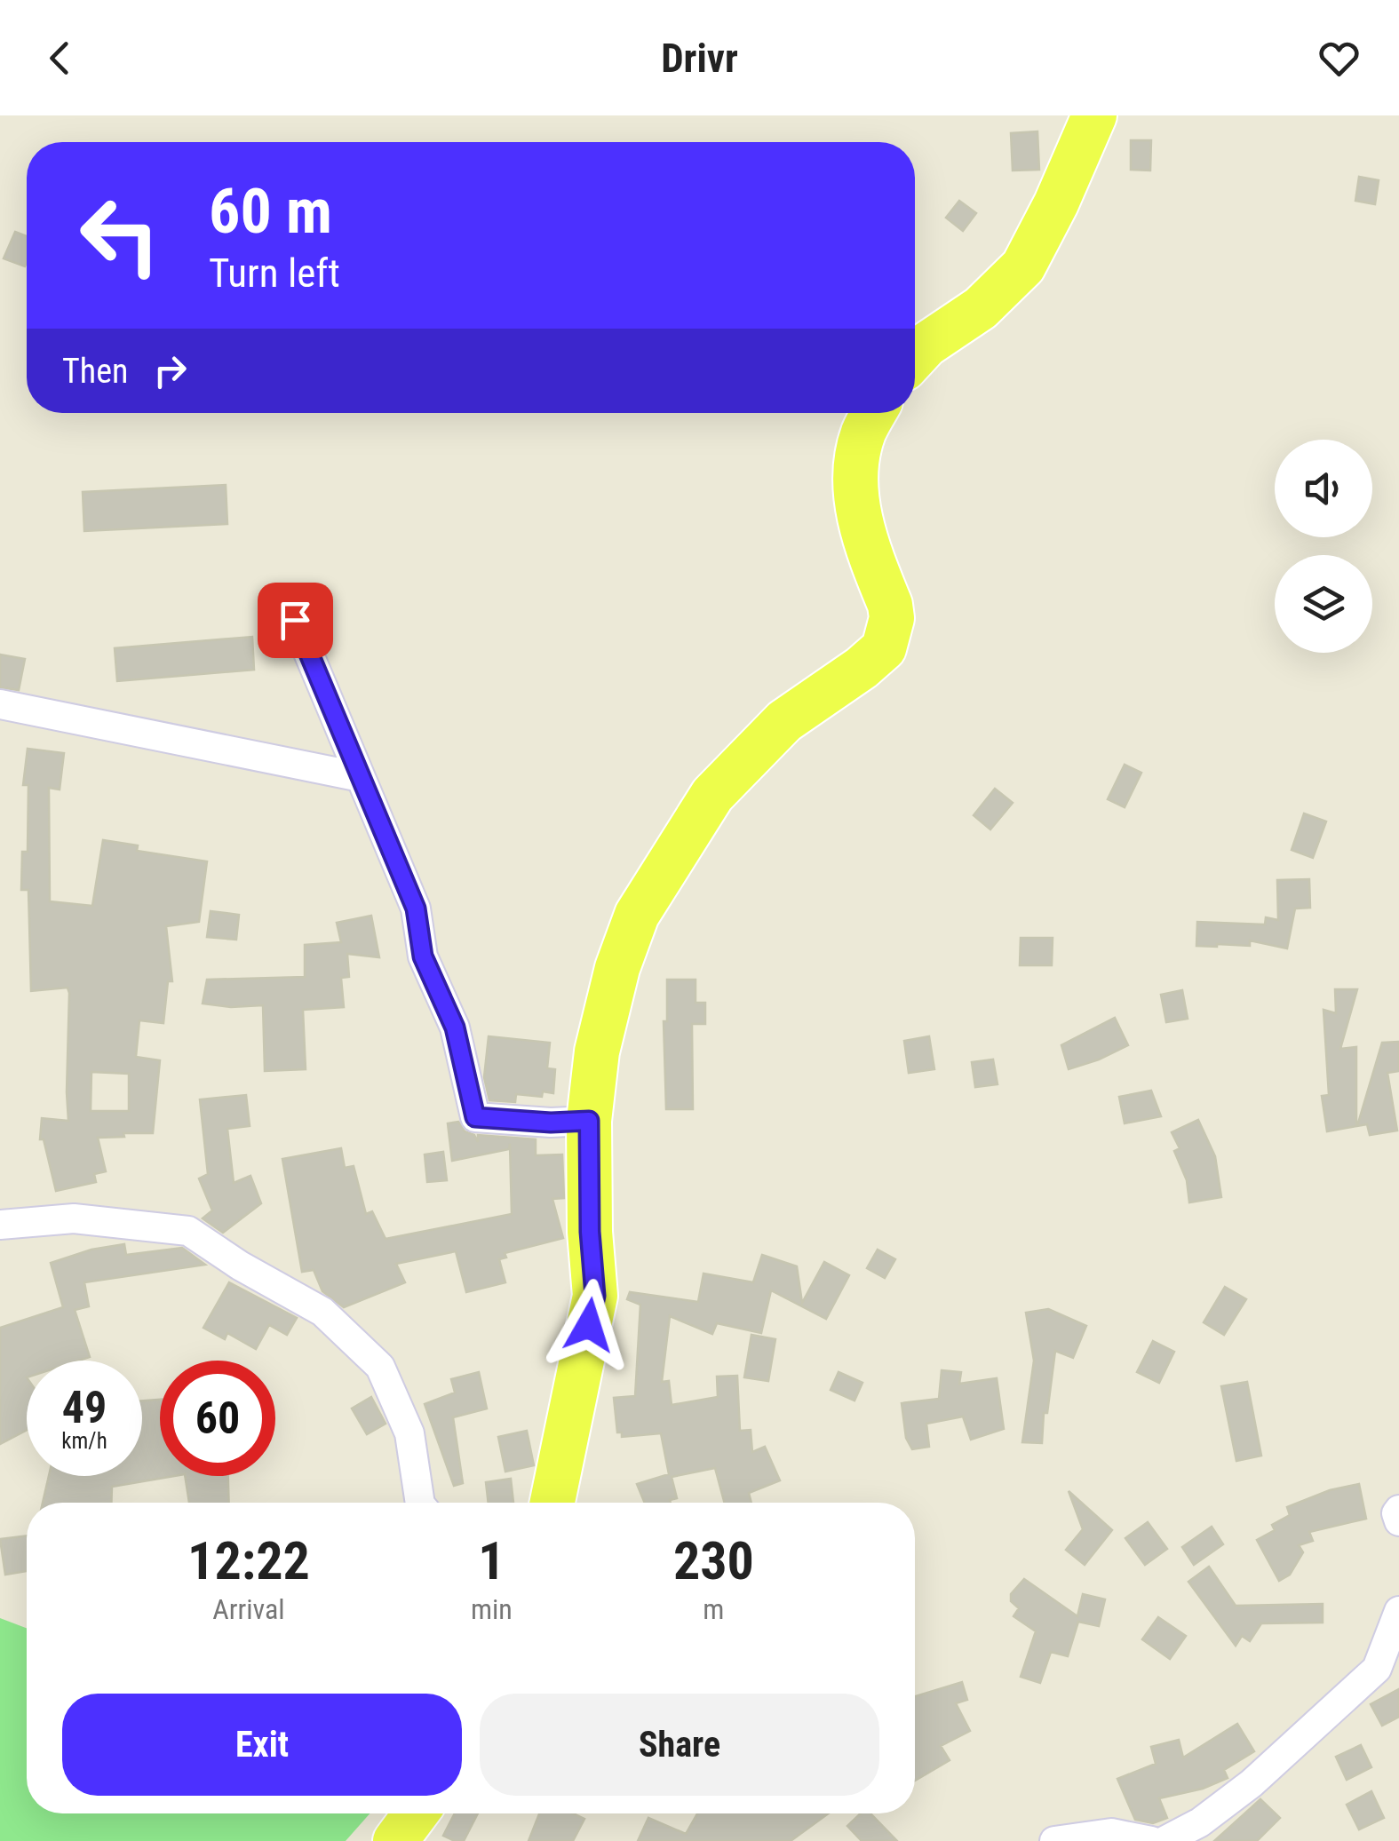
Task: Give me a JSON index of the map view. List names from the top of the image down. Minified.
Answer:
{"page":{"header":"Drivr","turn":["60 m","Turn left"],"then":"Then","speed":"49 km/h","limit":"60","eta":["12:22","Arrival","1","min","230","m"],"buttons":["Exit","Share"]}}
